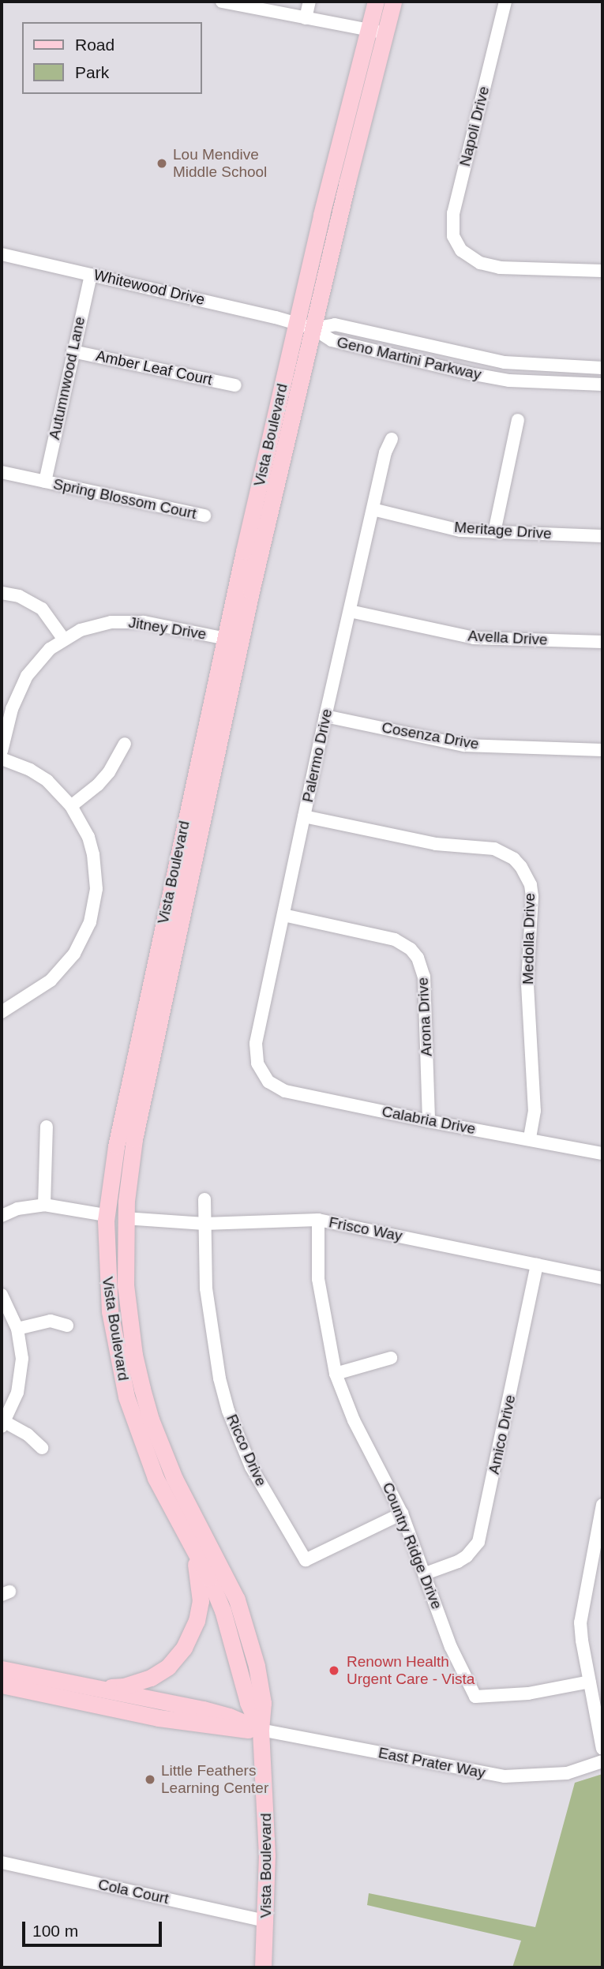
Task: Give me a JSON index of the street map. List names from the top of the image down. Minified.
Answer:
{"streets":{"main road":["Vista Boulevard","East Prater Way"],"street":["Napoli Drive","Whitewood Drive","Geno Martini Parkway","Amber Leaf Court","Autumnwood Lane","Spring Blossom Court","Meritage Drive","Jitney Drive","Avella Drive","Cosenza Drive","Palermo Drive","Medolla Drive","Arona Drive","Calabria Drive","Frisco Way","Amico Drive","Ricco Drive","Country Ridge Drive","Cola Court"]},"crossings":[["Whitewood Drive","Geno Martini Parkway"],["Whitewood Drive","Autumnwood Lane"],["Whitewood Drive","Vista Boulevard"],["Geno Martini Parkway","Vista Boulevard"],["Amber Leaf Court","Autumnwood Lane"],["Autumnwood Lane","Spring Blossom Court"],["Vista Boulevard","Jitney Drive"],["Vista Boulevard","Frisco Way"],["Vista Boulevard","East Prater Way"],["Vista Boulevard","Cola Court"],["Meritage Drive","Palermo Drive"],["Avella Drive","Palermo Drive"],["Cosenza Drive","Palermo Drive"],["Palermo Drive","Medolla Drive"],["Palermo Drive","Arona Drive"],["Palermo Drive","Calabria Drive"],["Medolla Drive","Calabria Drive"],["Arona Drive","Calabria Drive"],["Frisco Way","Amico Drive"],["Frisco Way","Ricco Drive"],["Frisco Way","Country Ridge Drive"],["Amico Drive","Country Ridge Drive"],["Ricco Drive","Country Ridge Drive"]],"places":["Lou Mendive Middle School","Renown Health Urgent Care - Vista","Little Feathers Learning Center"],"legend":["Road","Park"],"scale_bar":"100 m"}
